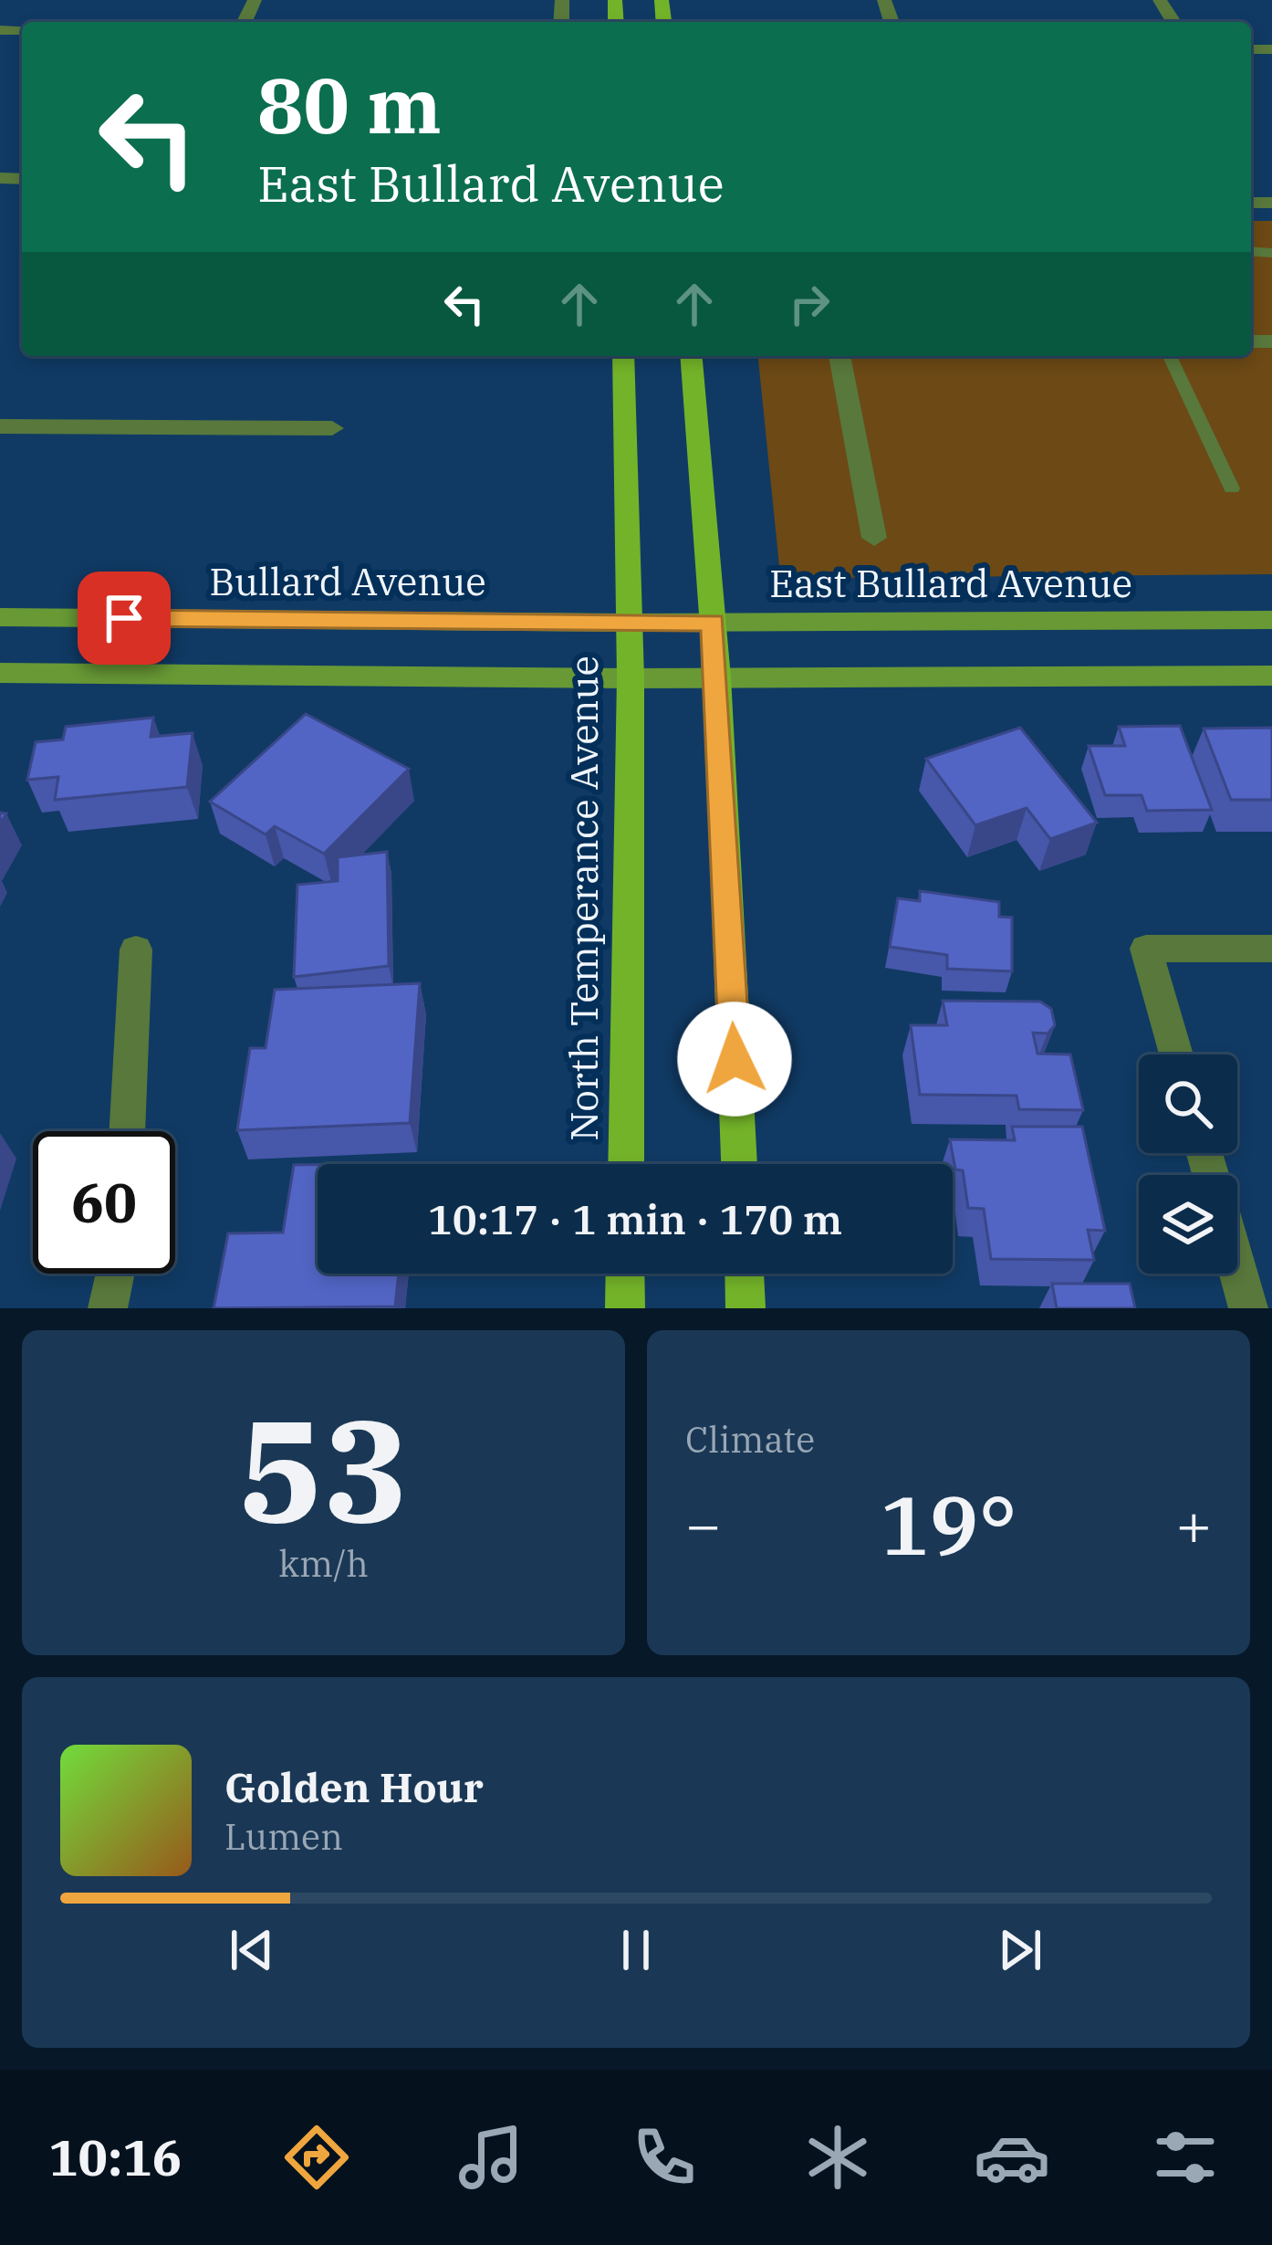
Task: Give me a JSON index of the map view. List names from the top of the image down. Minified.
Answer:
{"streets":{"main road":["Bullard Avenue","East Bullard Avenue","North Temperance Avenue"]},"crossings":[["Bullard Avenue","East Bullard Avenue"],["Bullard Avenue","North Temperance Avenue"],["East Bullard Avenue","North Temperance Avenue"]],"page":{"turn":["80 m","East Bullard Avenue"],"limit":"60","trip":"10:17 · 1 min · 170 m","tile":[["53","km/h"],"Climate"],"heat":["−","19°","+"],"song":["Golden Hour","Lumen"],"tabs":"10:16"}}
